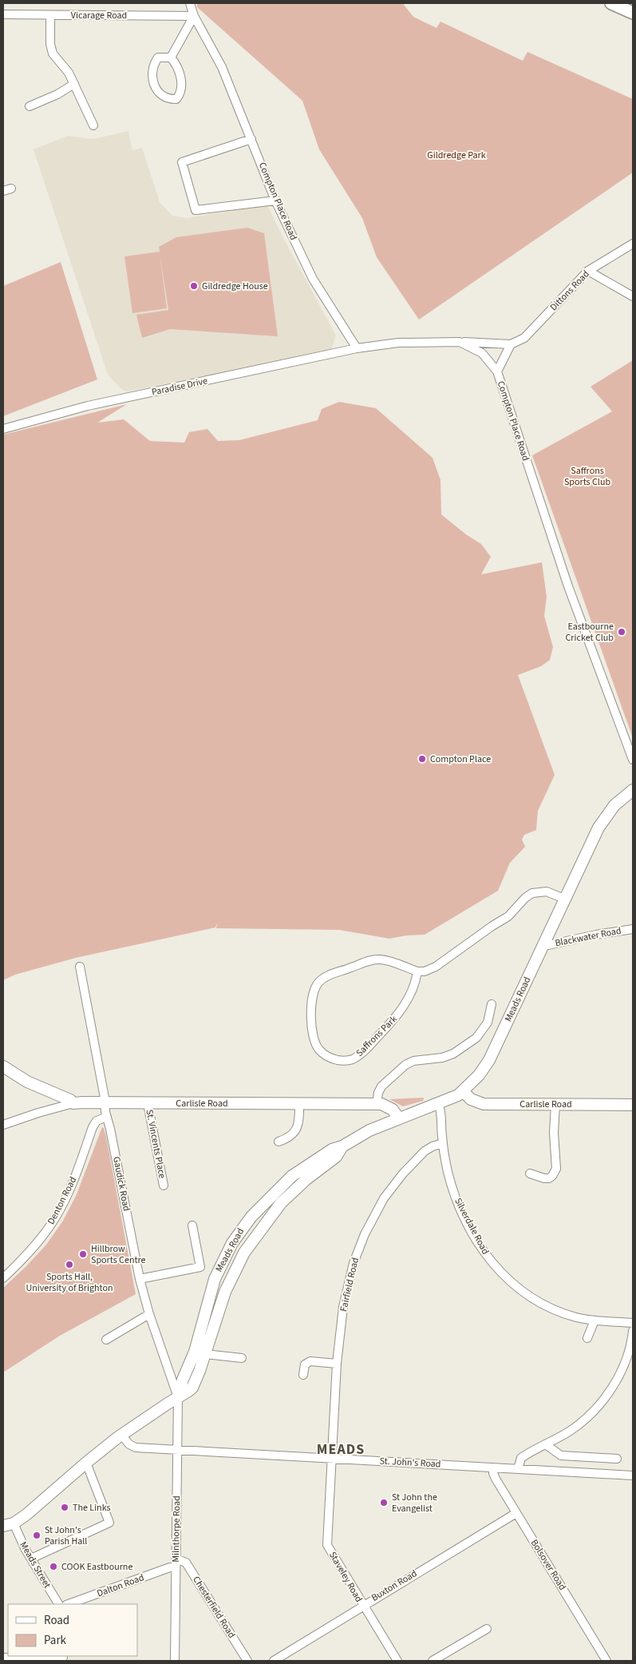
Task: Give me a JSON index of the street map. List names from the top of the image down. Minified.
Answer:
{"streets":{"street":["Vicarage Road","Compton Place Road","Dittons Road","Paradise Drive","Blackwater Road","Meads Road","Saffrons Park","Carlisle Road","St. Vincents Place","Gaudick Road","Denton Road","Silverdale Road","Fairfield Road","St. John's Road","Milnthorpe Road","Meads Street","Bolsover Road","Staveley Road","Dalton Road","Buxton Road","Chesterfield Road"]},"crossings":[["Vicarage Road","Compton Place Road"],["Compton Place Road","Paradise Drive"],["Blackwater Road","Meads Road"],["Meads Road","Carlisle Road"],["Meads Road","Gaudick Road"],["Meads Road","Silverdale Road"],["Meads Road","St. John's Road"],["Meads Road","Milnthorpe Road"],["Meads Road","Meads Street"],["Carlisle Road","St. Vincents Place"],["Carlisle Road","Gaudick Road"],["Gaudick Road","Denton Road"],["Gaudick Road","Milnthorpe Road"],["Silverdale Road","Fairfield Road"],["Fairfield Road","St. John's Road"],["Fairfield Road","Staveley Road"],["St. John's Road","Milnthorpe Road"],["St. John's Road","Bolsover Road"],["St. John's Road","Staveley Road"],["Milnthorpe Road","Dalton Road"],["Milnthorpe Road","Chesterfield Road"],["Bolsover Road","Buxton Road"],["Staveley Road","Buxton Road"]],"districts":["MEADS"],"parks":["Gildredge Park","Saffrons Sports Club"],"places":["Gildredge House","Eastbourne Cricket Club","Compton Place","Hillbrow Sports Centre","Sports Hall, University of Brighton","St John the Evangelist","The Links","St John's Parish Hall","COOK Eastbourne"],"legend":["Road","Park"]}
